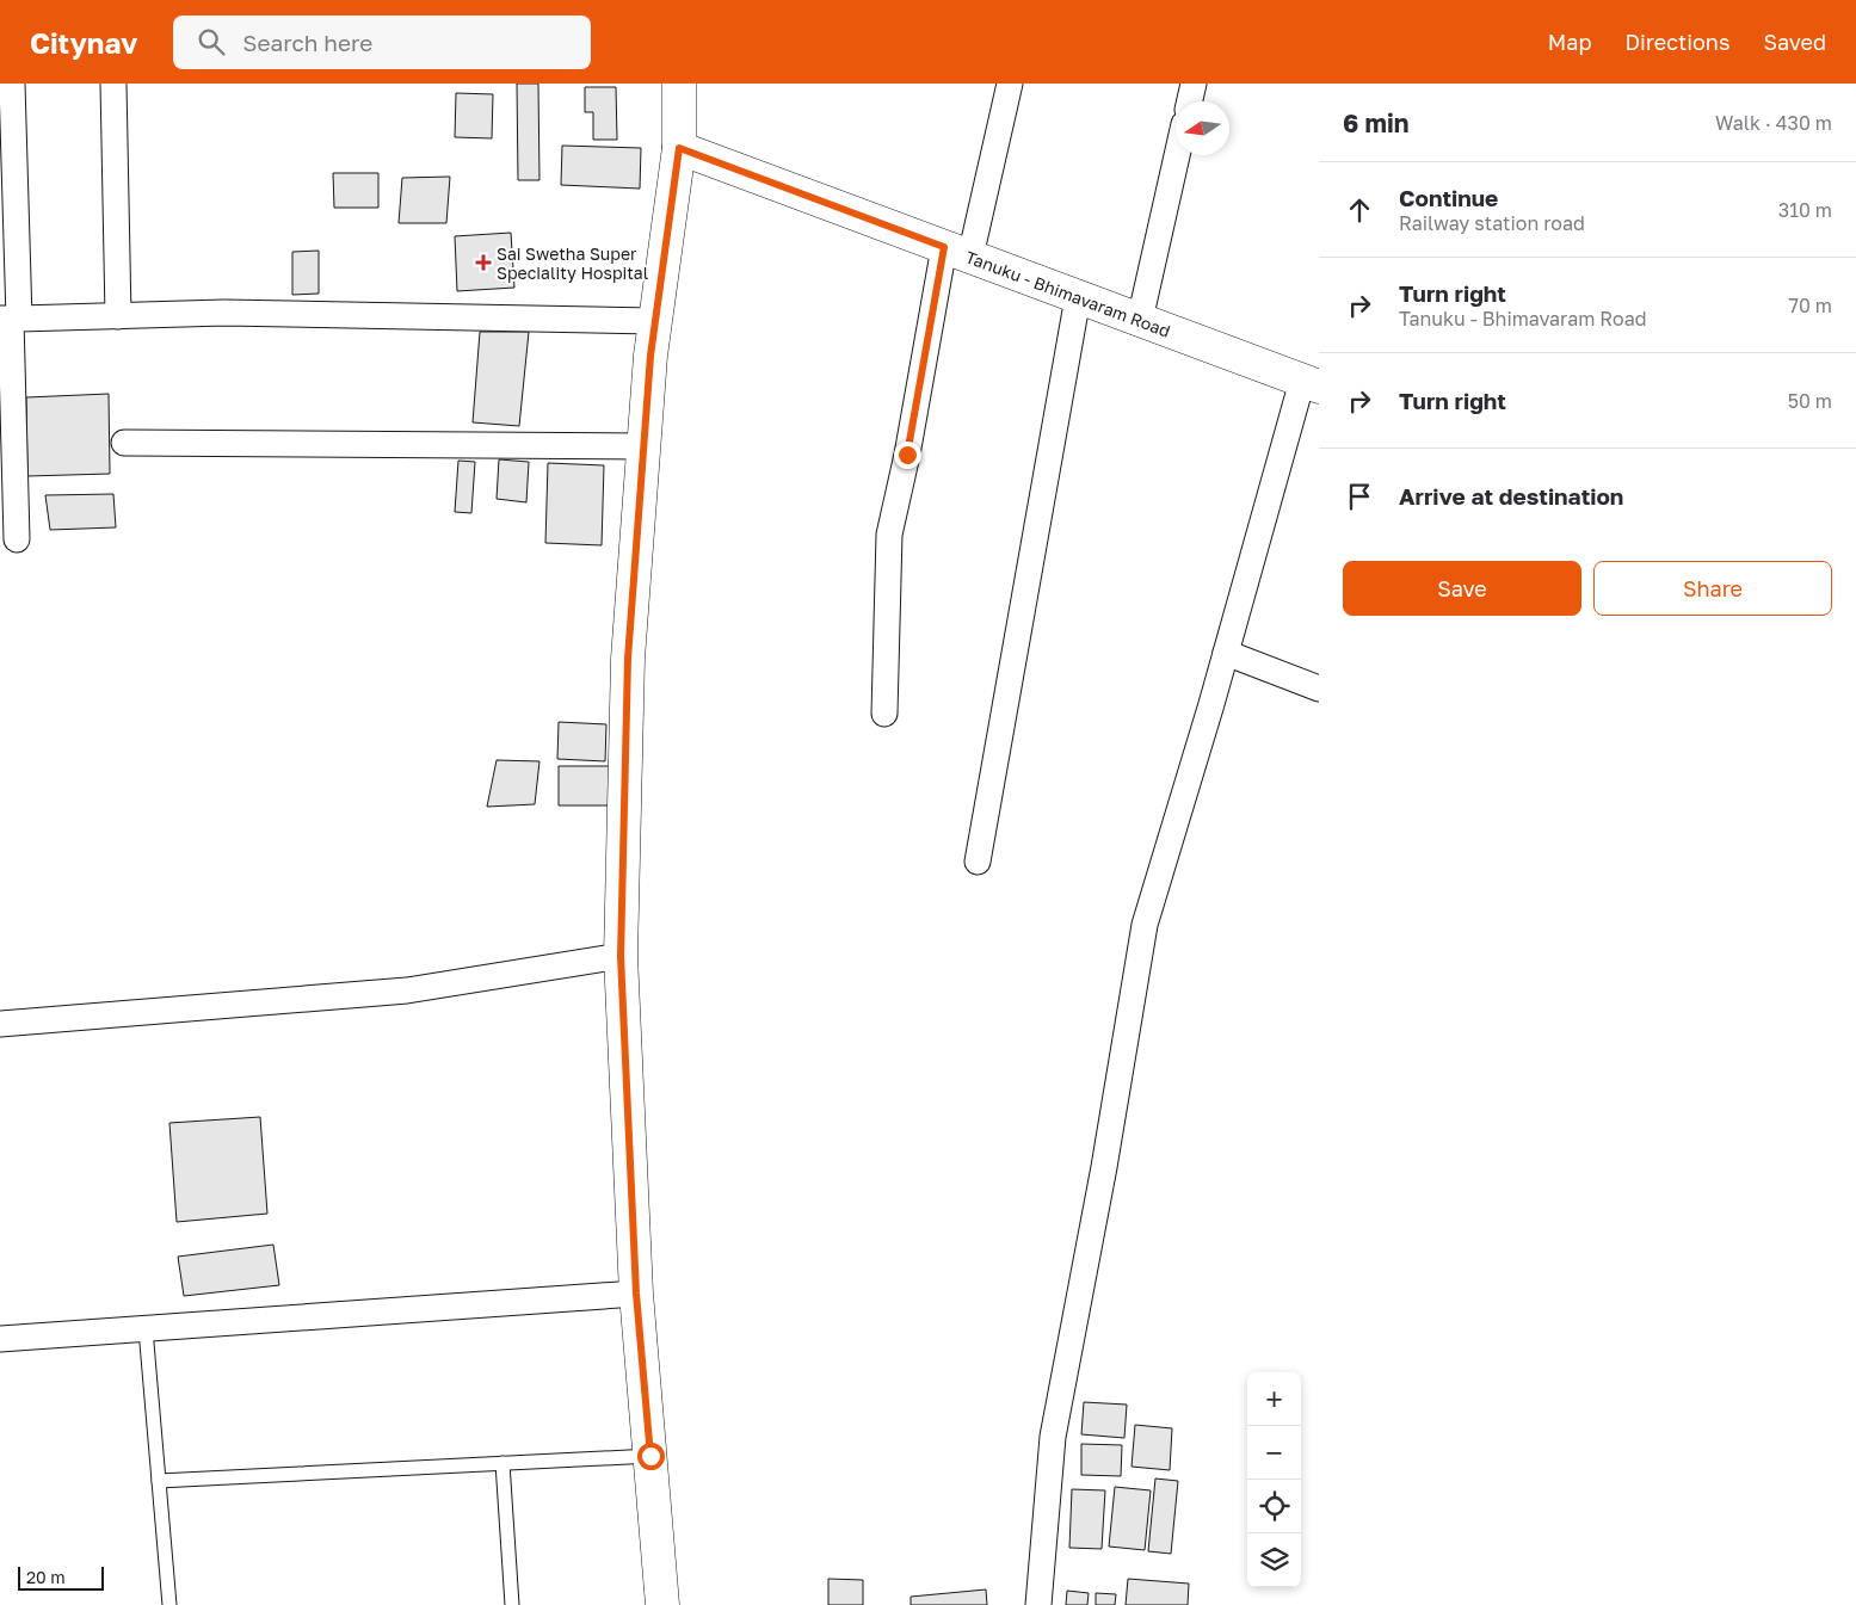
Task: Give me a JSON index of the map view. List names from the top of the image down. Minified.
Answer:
{"streets":{"street":["Tanuku - Bhimavaram Road"]},"places":{"health":["Sai Swetha Super Speciality Hospital"]},"scale_bar":"20 m","north":"left","page":{"header":"Citynav","search":"Search here","nav":["Map","Directions","Saved"],"heading":["6 min","Walk · 430 m"],"list":[["Continue","Railway station road","310 m"],["Turn right","Tanuku - Bhimavaram Road","70 m"],["Turn right","50 m"],"Arrive at destination"],"buttons":["Save","Share"],"map_buttons":["+","−"],"scale":"20 m"}}
